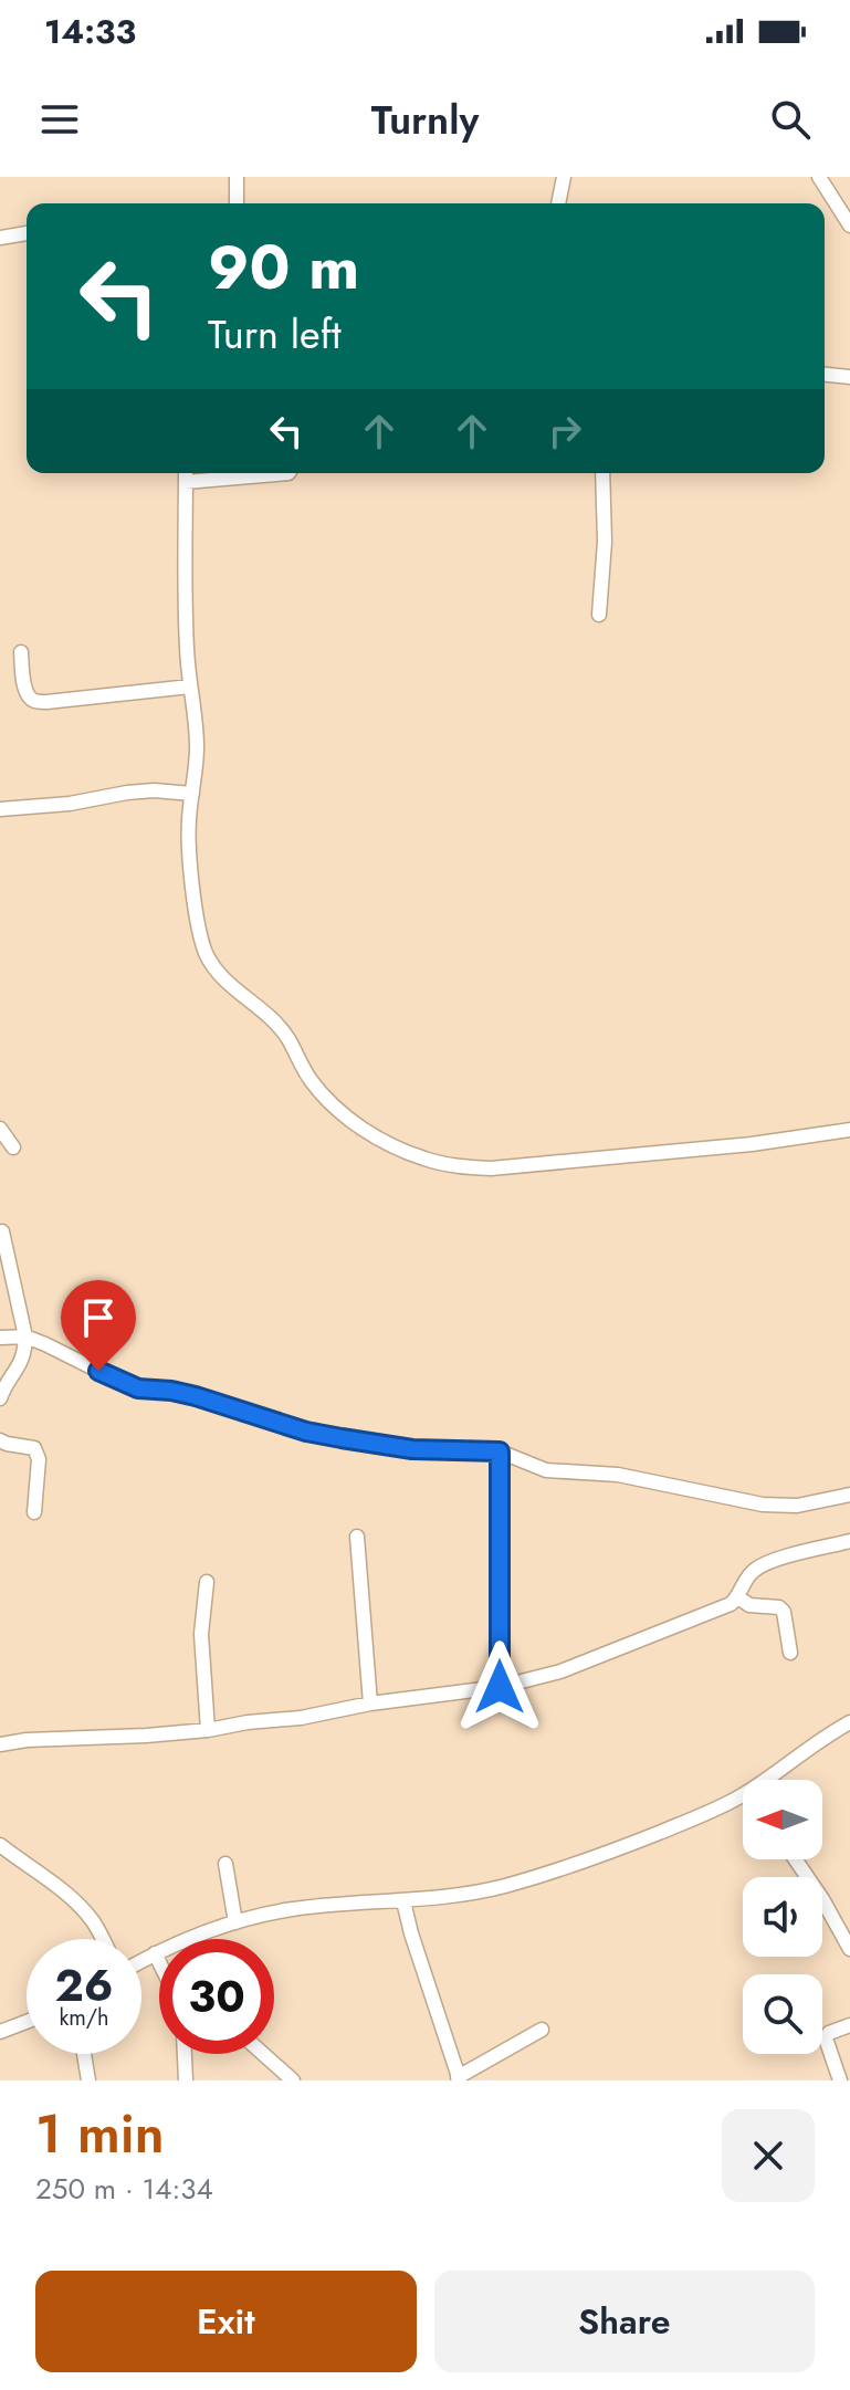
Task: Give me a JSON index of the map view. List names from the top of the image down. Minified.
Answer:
{"north":"left","page":{"status":"14:33","header":"Turnly","turn":["90 m","Turn left"],"speed":"26 km/h","limit":"30","heading":["1 min","250 m · 14:34"],"buttons":["Exit","Share"]}}
